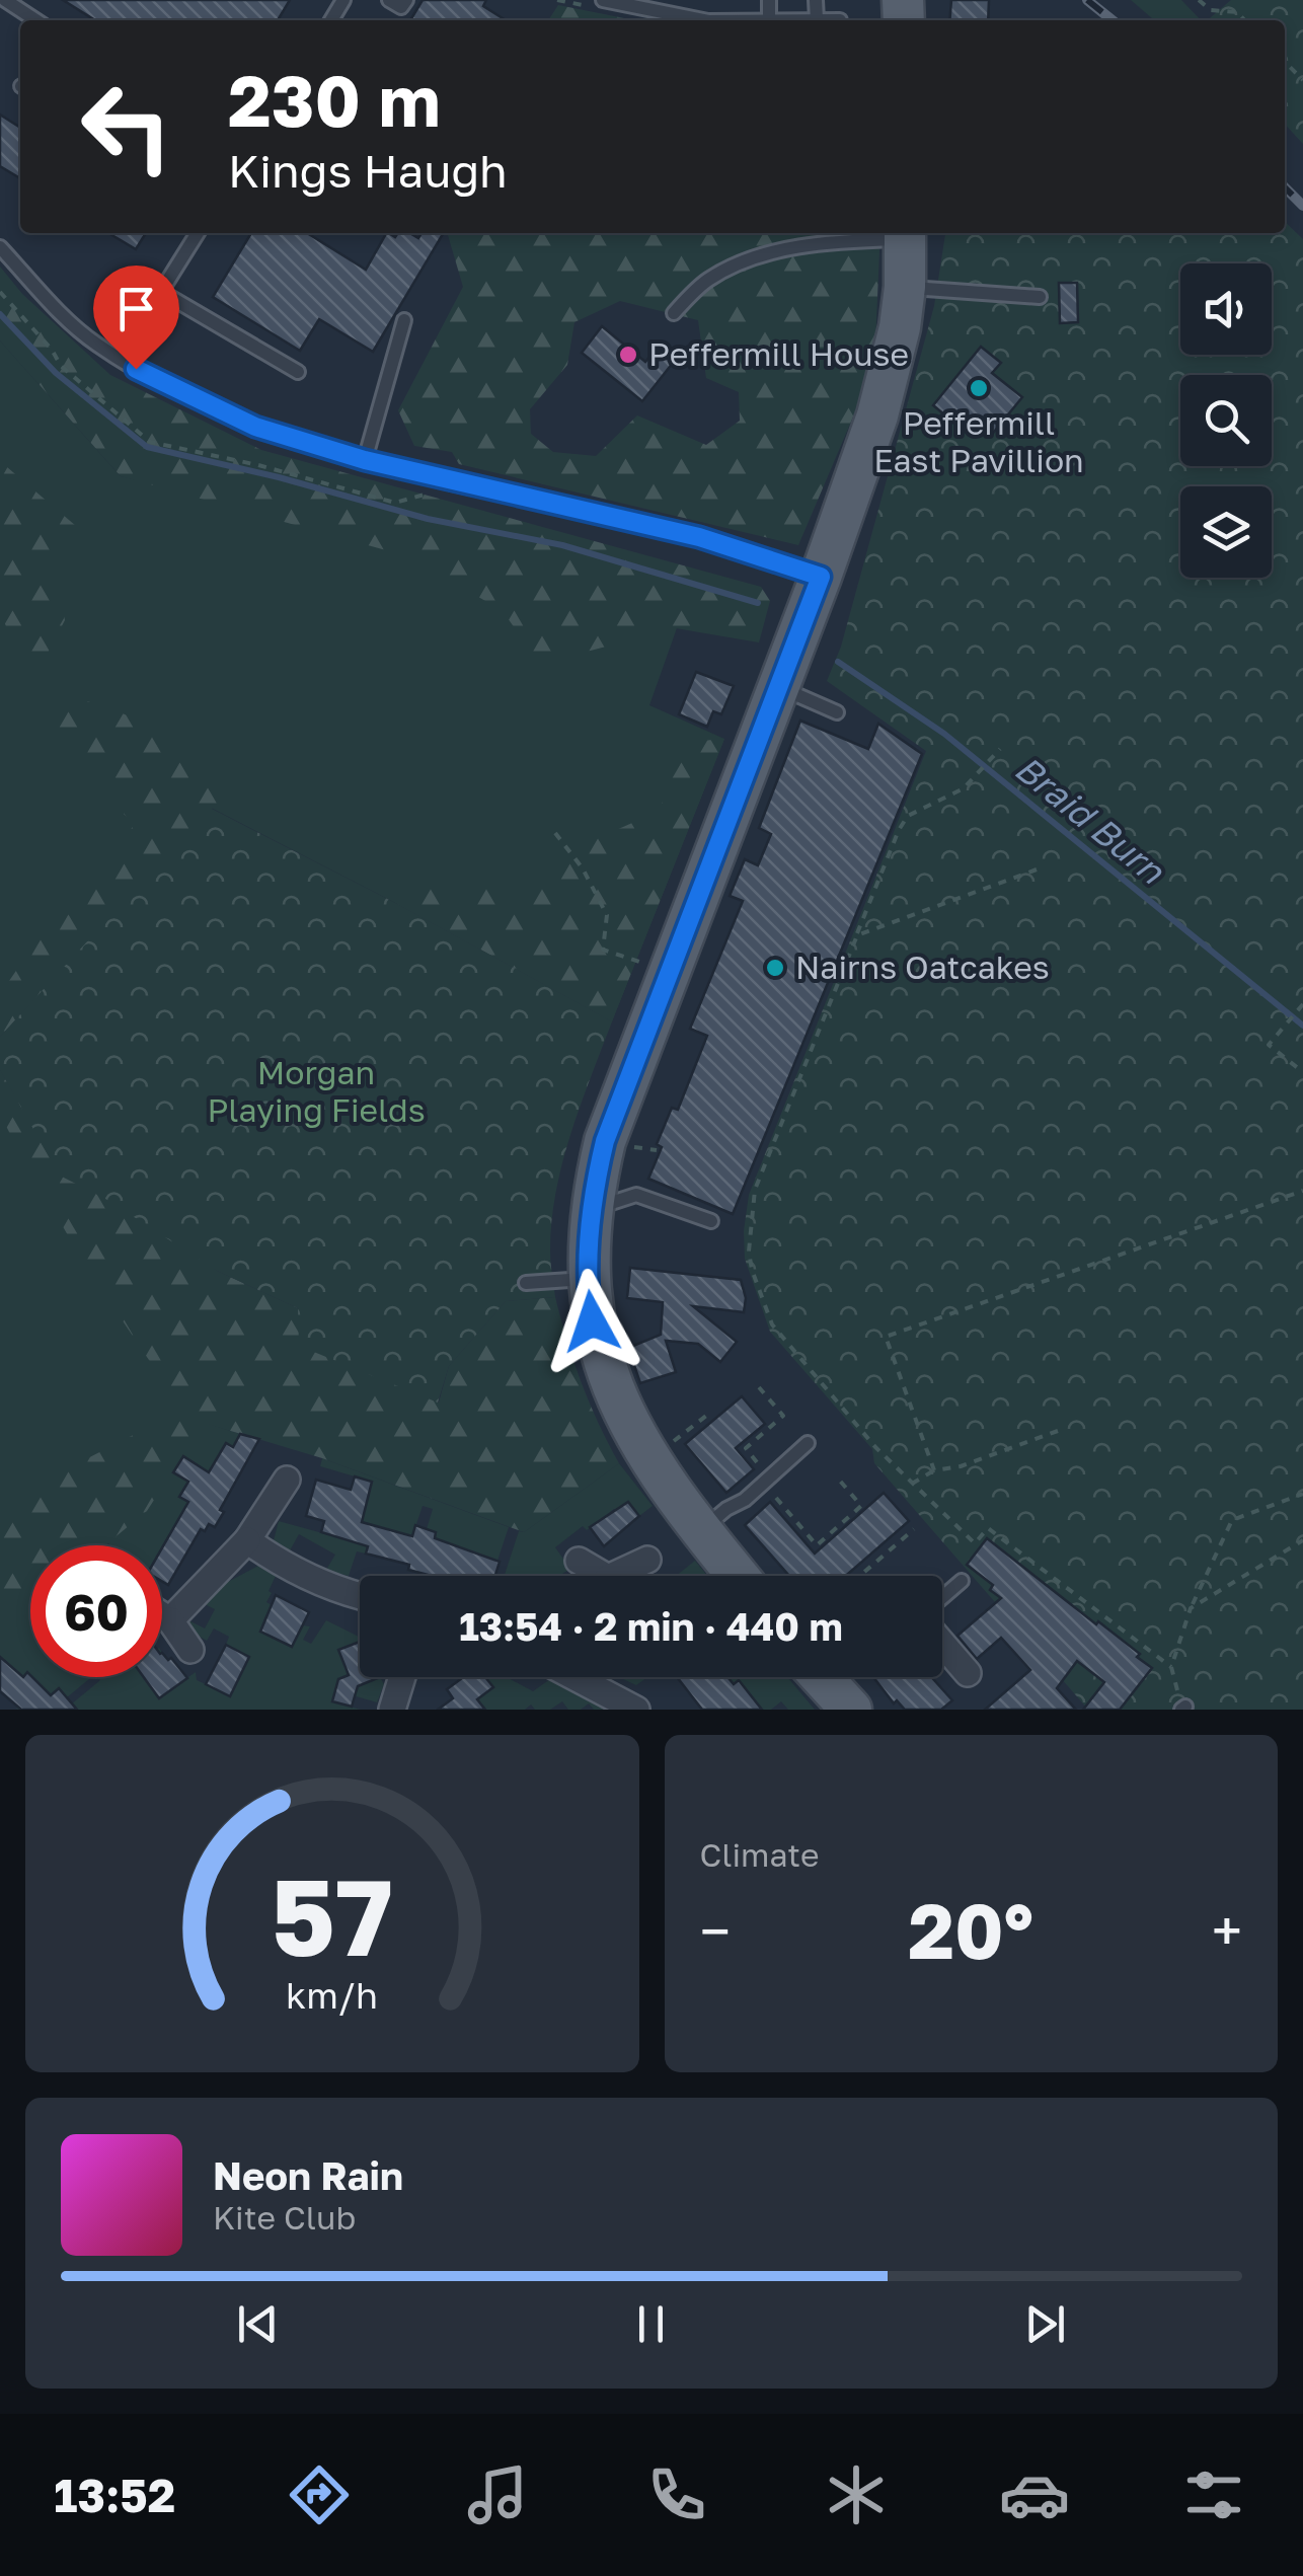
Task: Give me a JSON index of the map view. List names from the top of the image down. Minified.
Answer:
{"water":["Braid Burn"],"parks":["Morgan Playing Fields"],"places":["Peffermill House","Peffermill East Pavillion","Nairns Oatcakes"],"page":{"turn":["230 m","Kings Haugh"],"limit":"60","trip":"13:54 · 2 min · 440 m","tile":"Climate","heat":["−","20°","+"],"song":["Neon Rain","Kite Club"],"tabs":"13:52","gauge":["57","km/h"]}}
